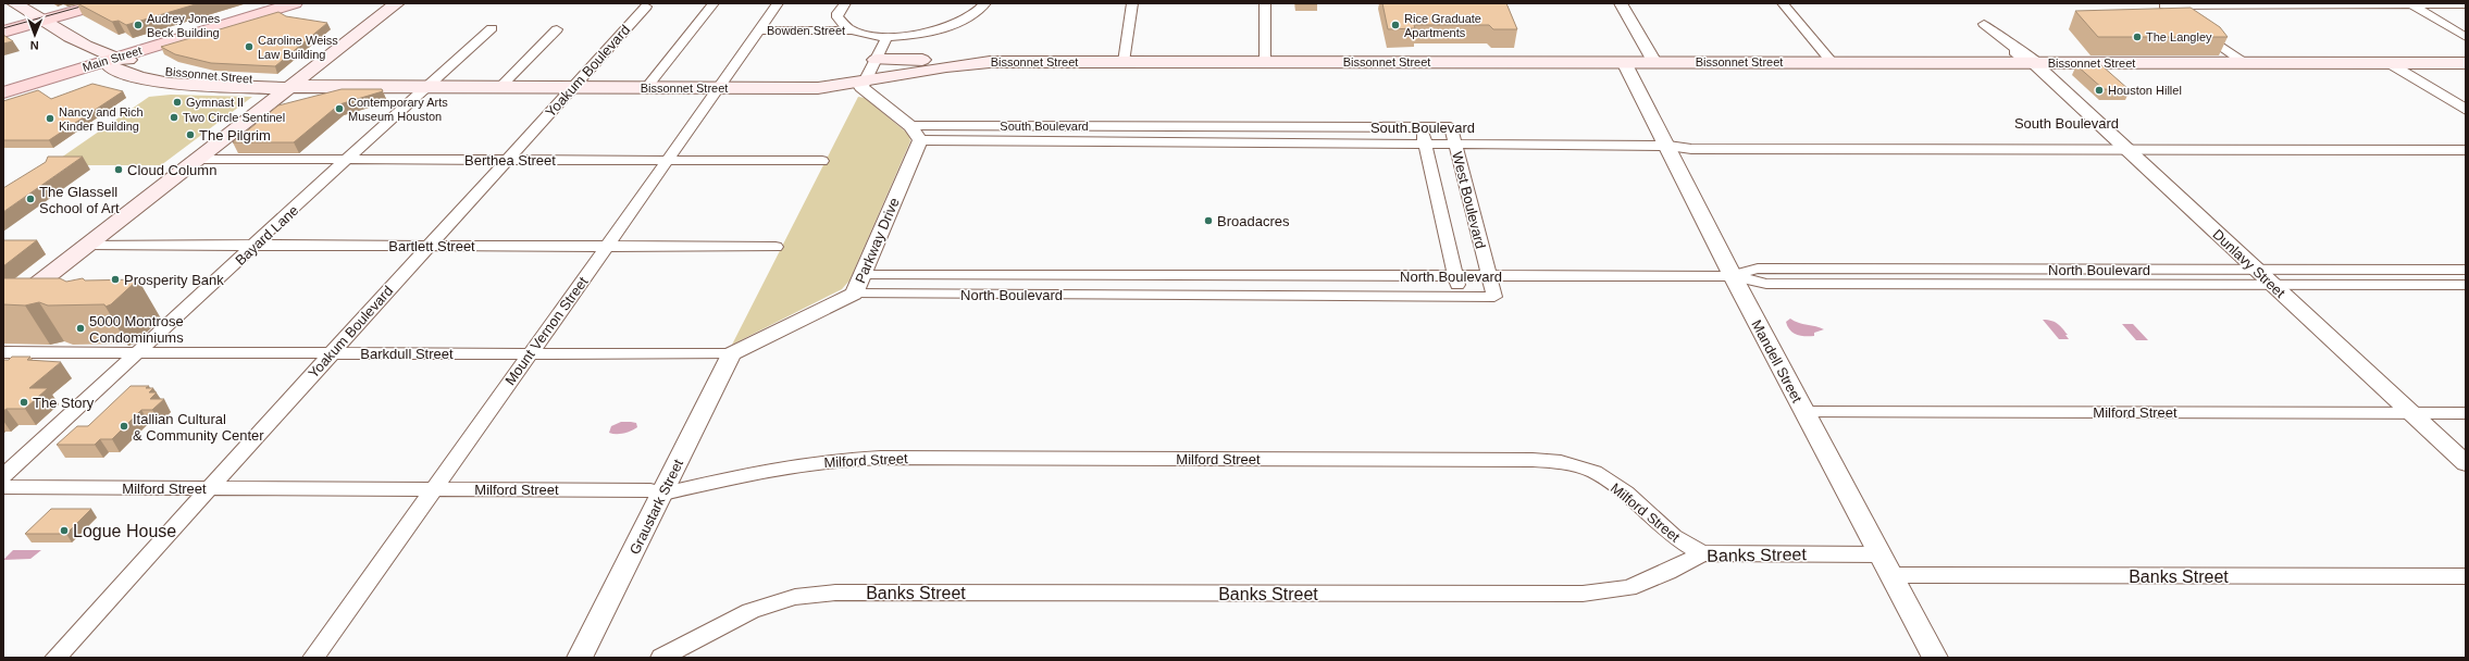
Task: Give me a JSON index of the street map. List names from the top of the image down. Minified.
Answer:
{"streets":{"main road":["Main Street","Bissonnet Street"],"street":["Bowden Street","Yoakum Boulevard","South Boulevard","Berthea Street","West Boulevard","Bayard Lane","Parkway Drive","Bartlett Street","Dunlavy Street","North Boulevard","Mount Vernon Street","Barkdull Street","Mandell Street","Milford Street","Graustark Street","Banks Street"]},"crossings":[["Bowden Street","Mount Vernon Street"],["Main Street","Bissonnet Street"],["Bissonnet Street","Yoakum Boulevard"],["Bissonnet Street","Bayard Lane"],["Bissonnet Street","Dunlavy Street"],["Bissonnet Street","Mount Vernon Street"],["Bissonnet Street","Mandell Street"],["Yoakum Boulevard","Berthea Street"],["Yoakum Boulevard","Bartlett Street"],["Yoakum Boulevard","Barkdull Street"],["Yoakum Boulevard","Milford Street"],["South Boulevard","West Boulevard"],["South Boulevard","Parkway Drive"],["South Boulevard","Dunlavy Street"],["South Boulevard","Mandell Street"],["Berthea Street","Bayard Lane"],["Berthea Street","Mount Vernon Street"],["West Boulevard","North Boulevard"],["Bayard Lane","Bartlett Street"],["Bayard Lane","Barkdull Street"],["Parkway Drive","North Boulevard"],["Parkway Drive","Barkdull Street"],["Parkway Drive","Graustark Street"],["Bartlett Street","Mount Vernon Street"],["Dunlavy Street","North Boulevard"],["Dunlavy Street","Milford Street"],["North Boulevard","Mandell Street"],["Mount Vernon Street","Barkdull Street"],["Mount Vernon Street","Milford Street"],["Barkdull Street","Graustark Street"],["Mandell Street","Milford Street"],["Mandell Street","Banks Street"],["Milford Street","Graustark Street"],["Milford Street","Banks Street"]],"places":["Audrey Jones Beck Building","Rice Graduate Apartments","The Langley","Caroline Weiss Law Building","Houston Hillel","Gymnast II","Contemporary Arts Museum Houston","Two Circle Sentinel","Nancy and Rich Kinder Building","The Pilgrim","Cloud Column","The Glassell School of Art","Broadacres","Prosperity Bank","5000 Montrose Condominiums","The Story","Itallian Cultural & Community Center","Logue House"],"north":"bottom"}
